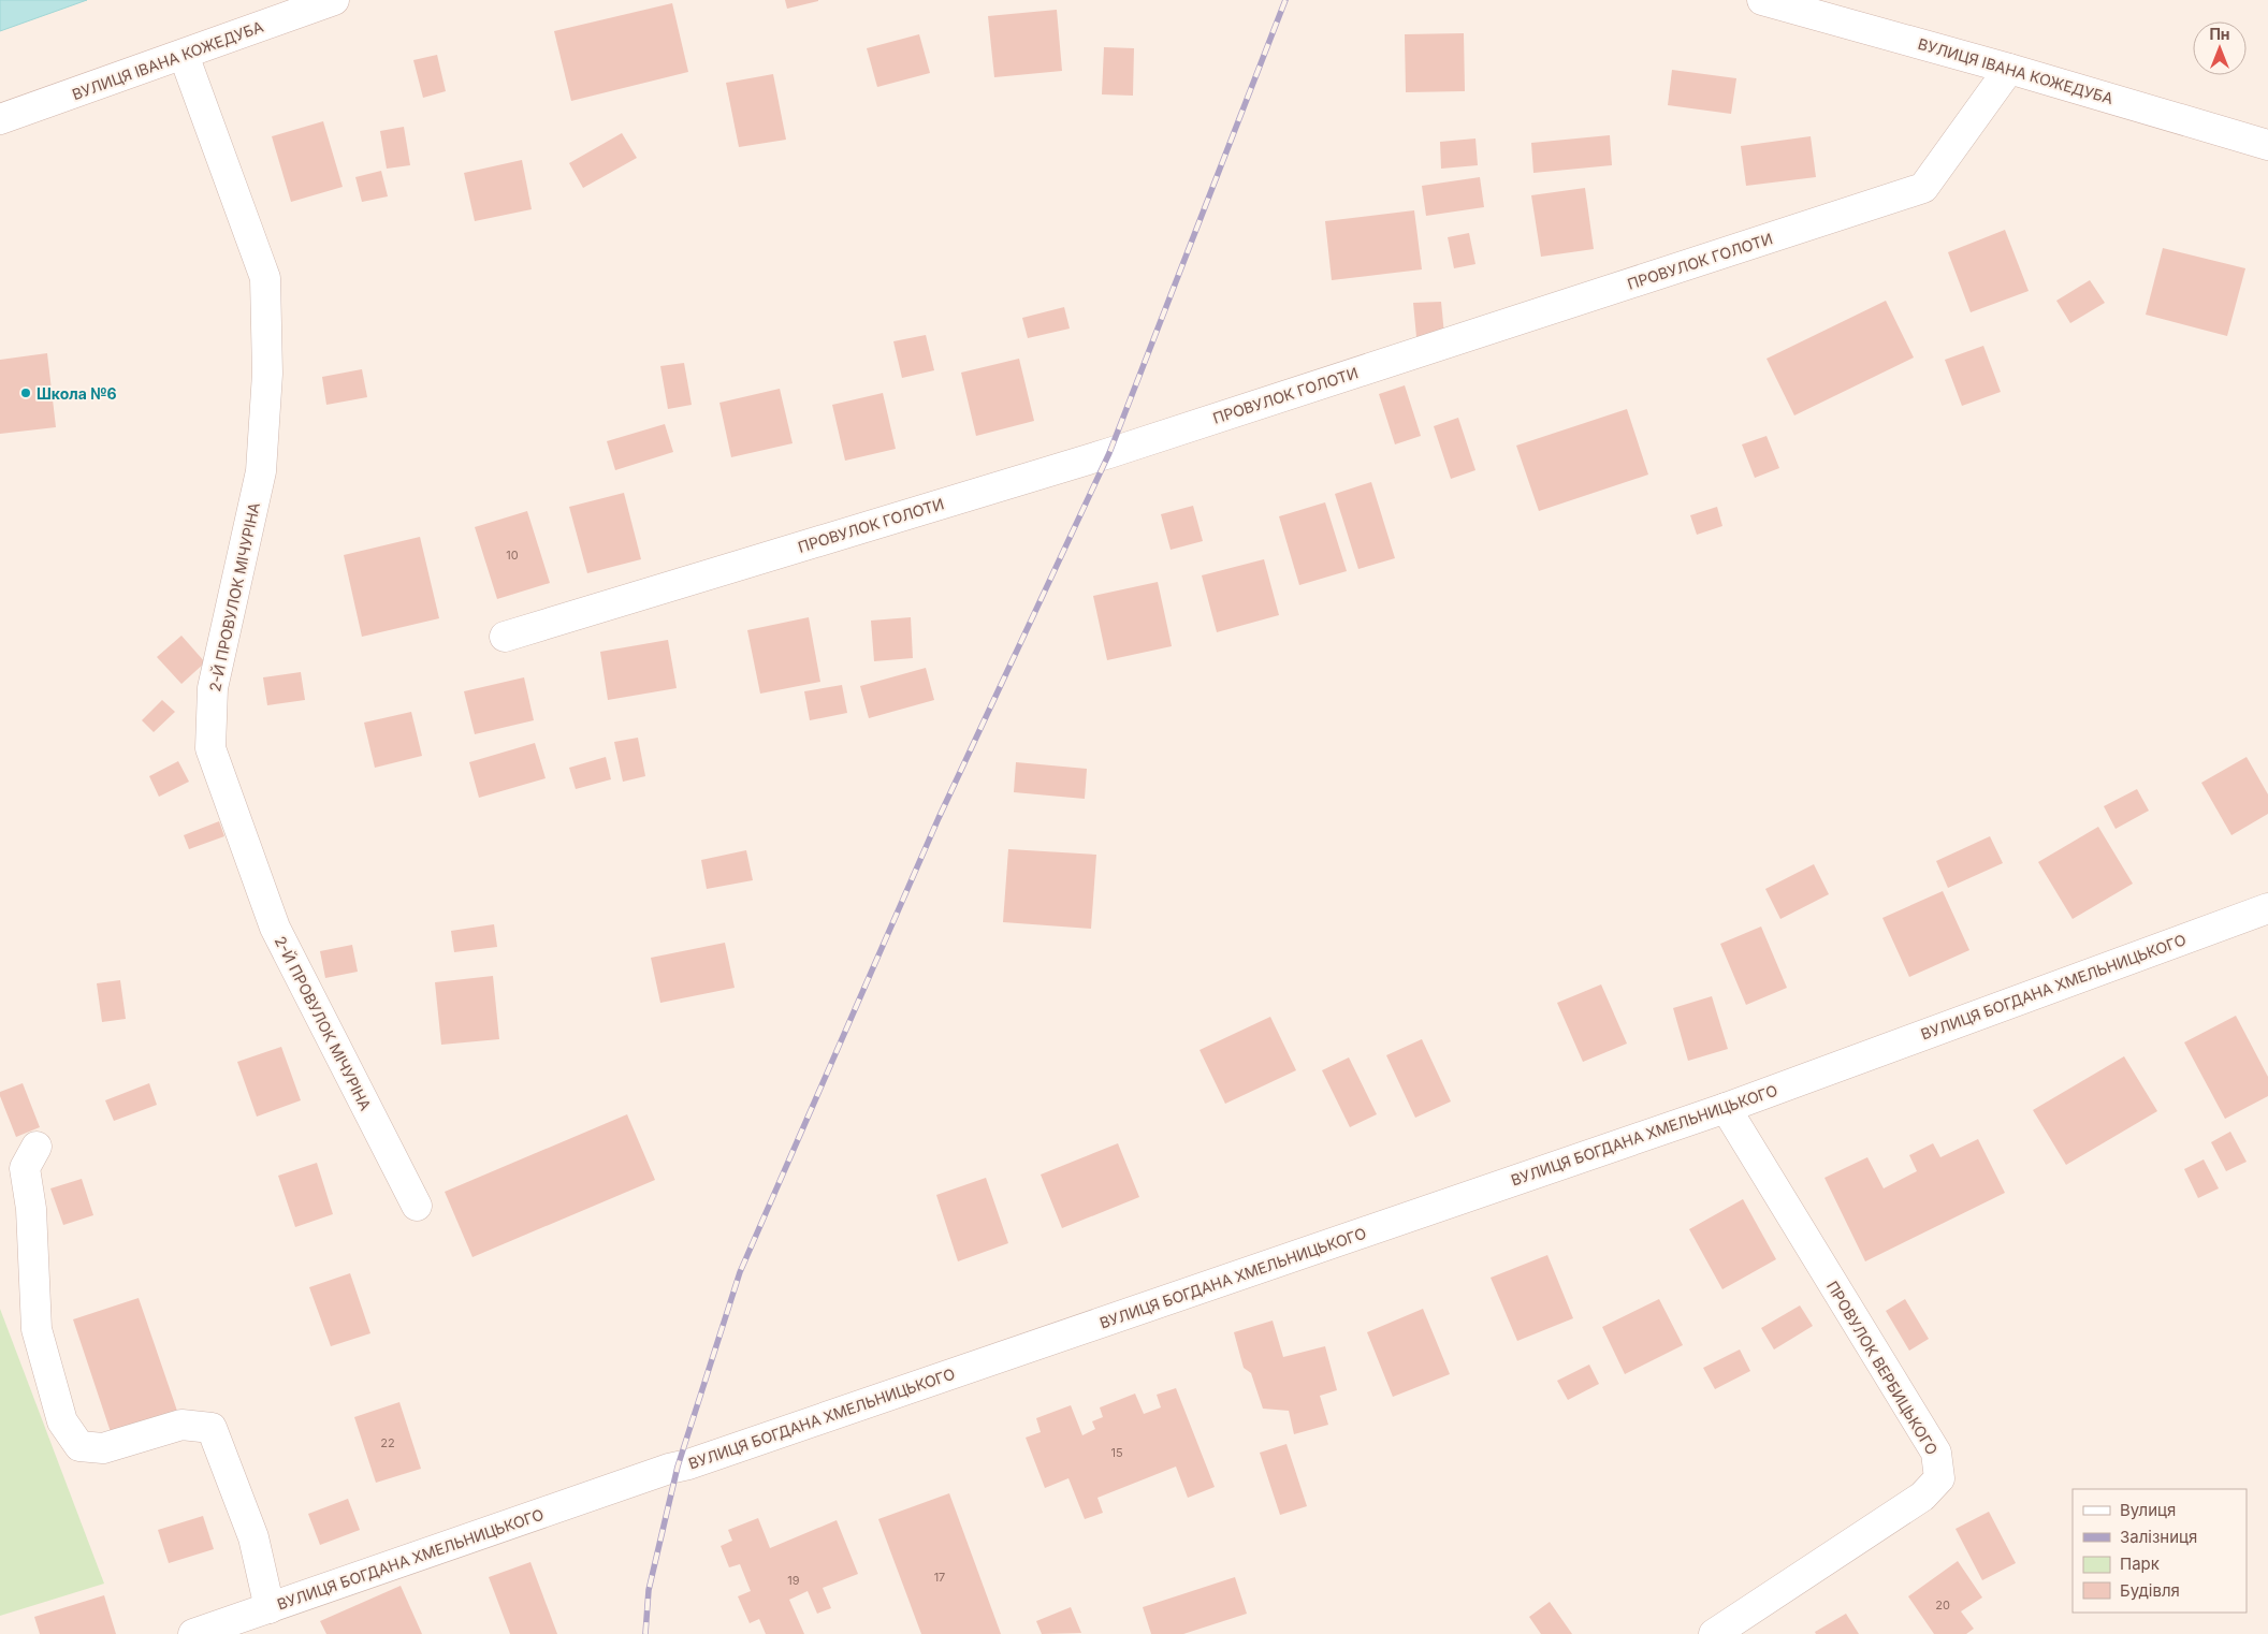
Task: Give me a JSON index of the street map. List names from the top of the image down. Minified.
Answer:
{"streets":{"street":["ВУЛИЦЯ ІВАНА КОЖЕДУБА","ПРОВУЛОК ГОЛОТИ","2-Й ПРОВУЛОК МІЧУРІНА","ВУЛИЦЯ БОГДАНА ХМЕЛЬНИЦЬКОГО","ПРОВУЛОК ВЕРБИЦЬКОГО"]},"crossings":[["ВУЛИЦЯ ІВАНА КОЖЕДУБА","ПРОВУЛОК ГОЛОТИ"],["ВУЛИЦЯ ІВАНА КОЖЕДУБА","2-Й ПРОВУЛОК МІЧУРІНА"],["ВУЛИЦЯ БОГДАНА ХМЕЛЬНИЦЬКОГО","ПРОВУЛОК ВЕРБИЦЬКОГО"]],"places":["Школа №6"],"house_numbers":["10","22","15","17","19","20"],"legend":["Вулиця","Залізниця","Парк","Будівля"],"north":"top"}
